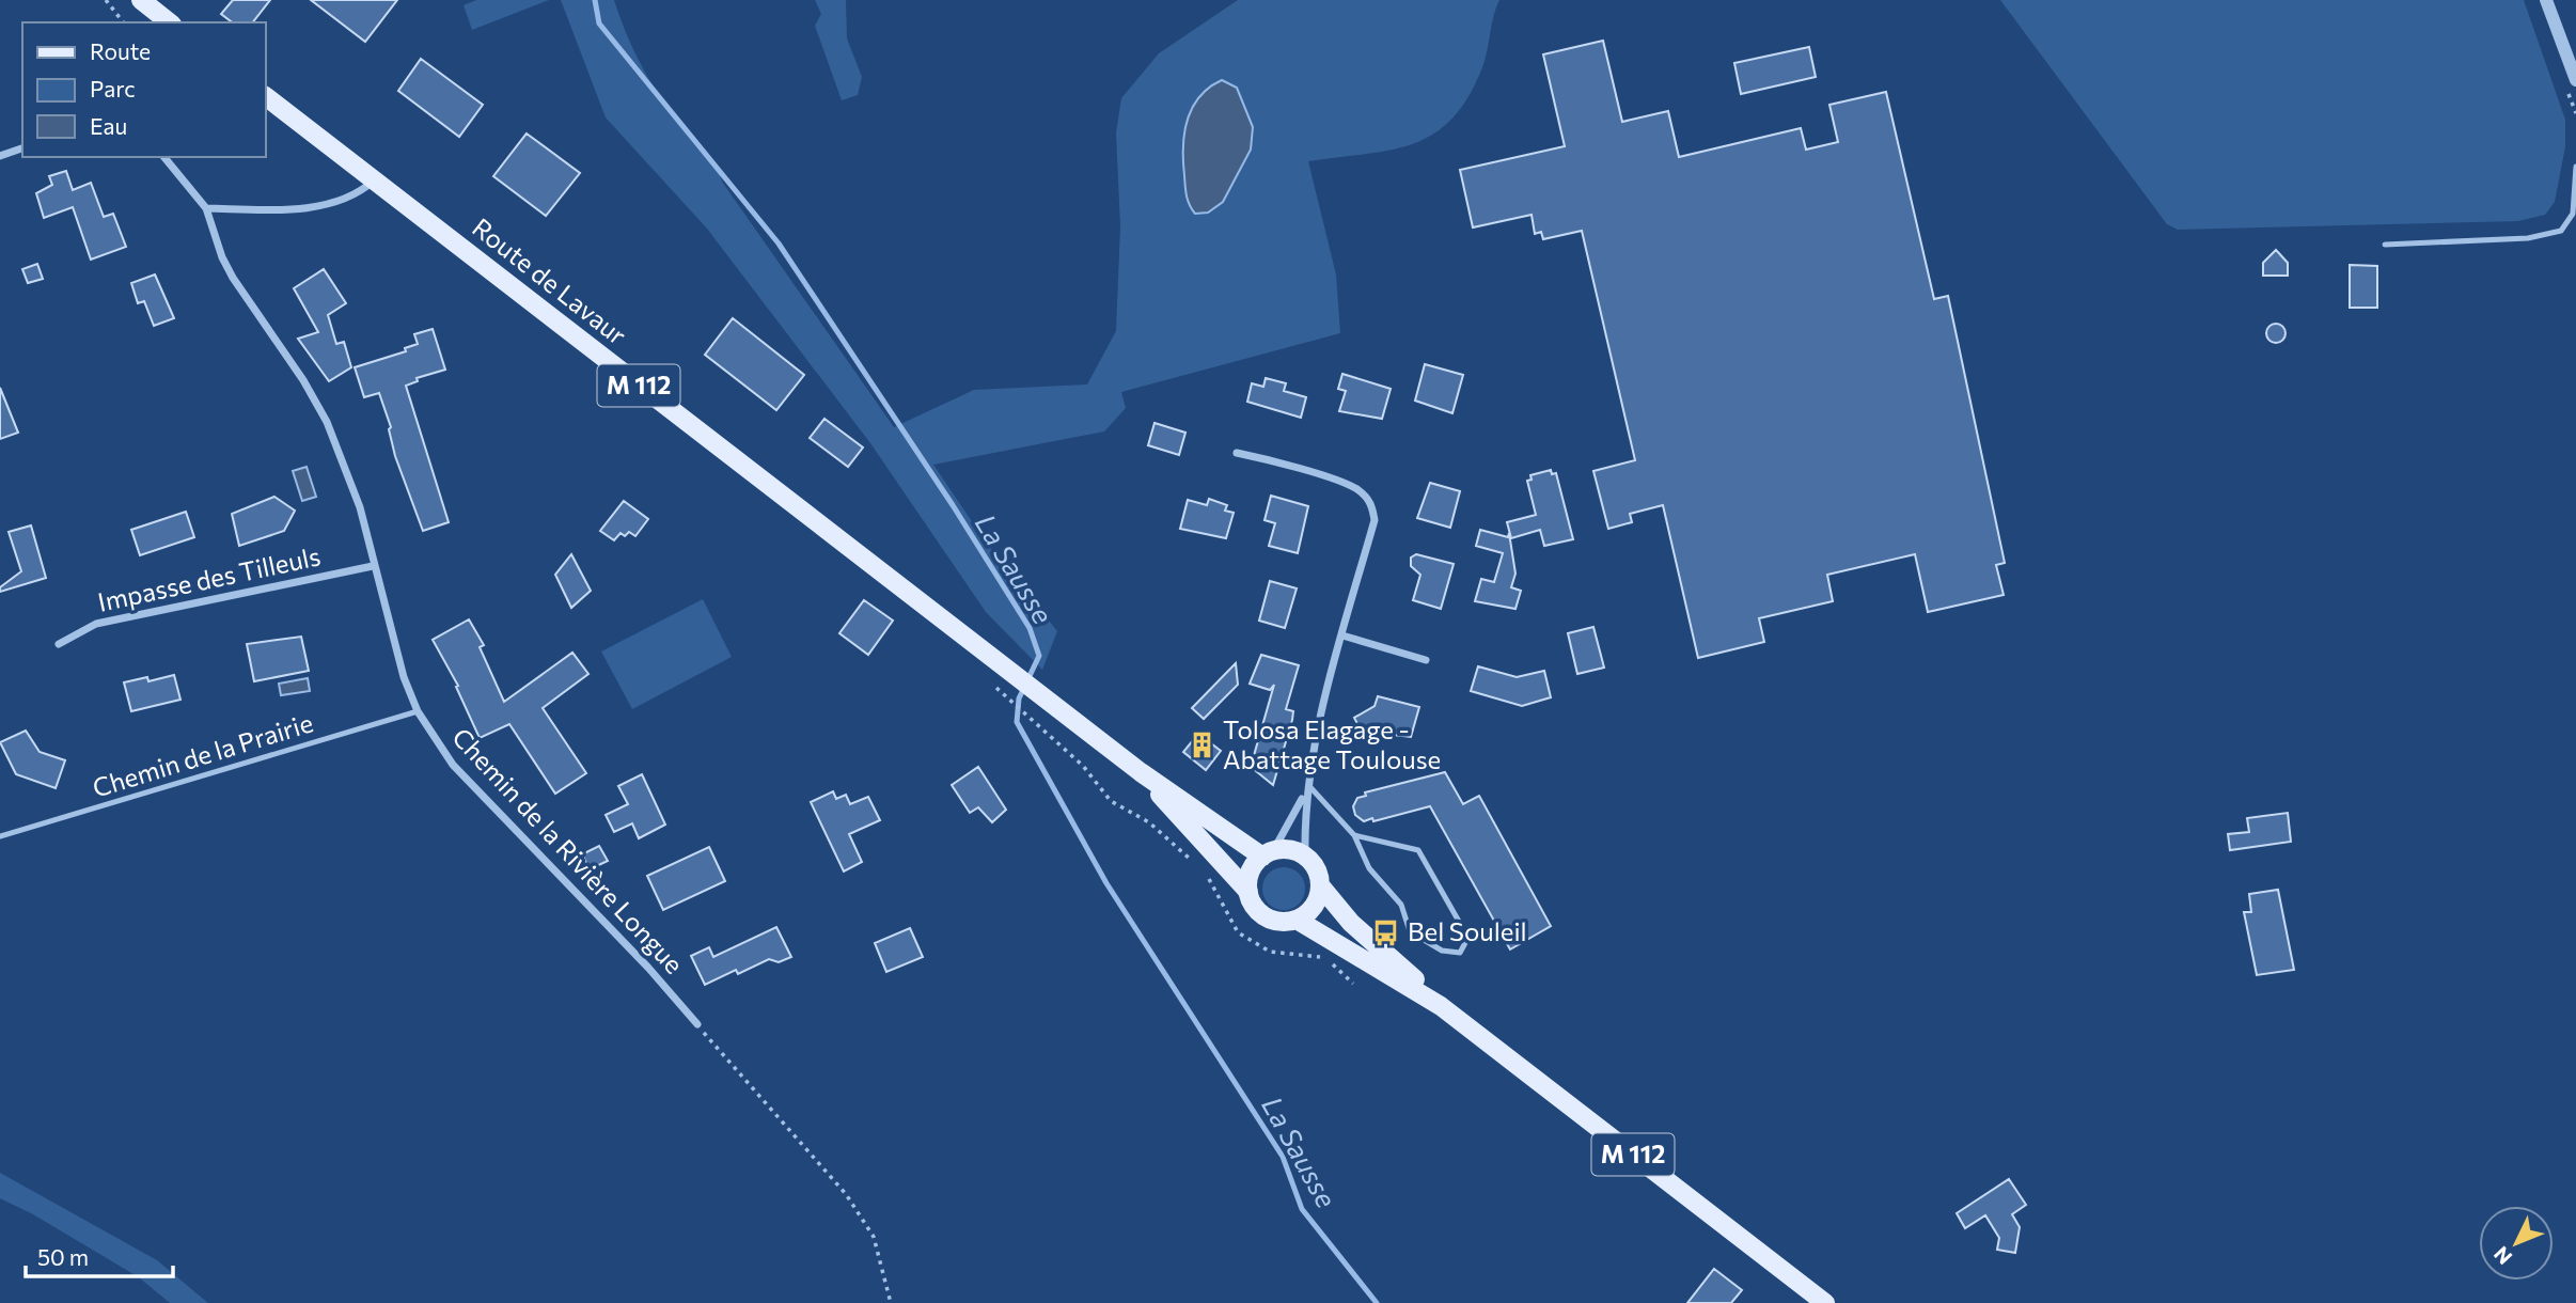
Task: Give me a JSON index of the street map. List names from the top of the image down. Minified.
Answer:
{"streets":{"main road":["Route de Lavaur","M 112"],"street":["Impasse des Tilleuls","Chemin de la Rivière Longue"],"lane":["Chemin de la Prairie"]},"crossings":[["Route de Lavaur","M 112"],["Impasse des Tilleuls","Chemin de la Rivière Longue"],["Chemin de la Prairie","Chemin de la Rivière Longue"]],"water":["La Sausse"],"places":{"building":["Tolosa Elagage - Abattage Toulouse"],"bus stop":["Bel Souleil"]},"legend":["Route","Parc","Eau"],"scale_bar":"50 m","north":"bottom left"}
